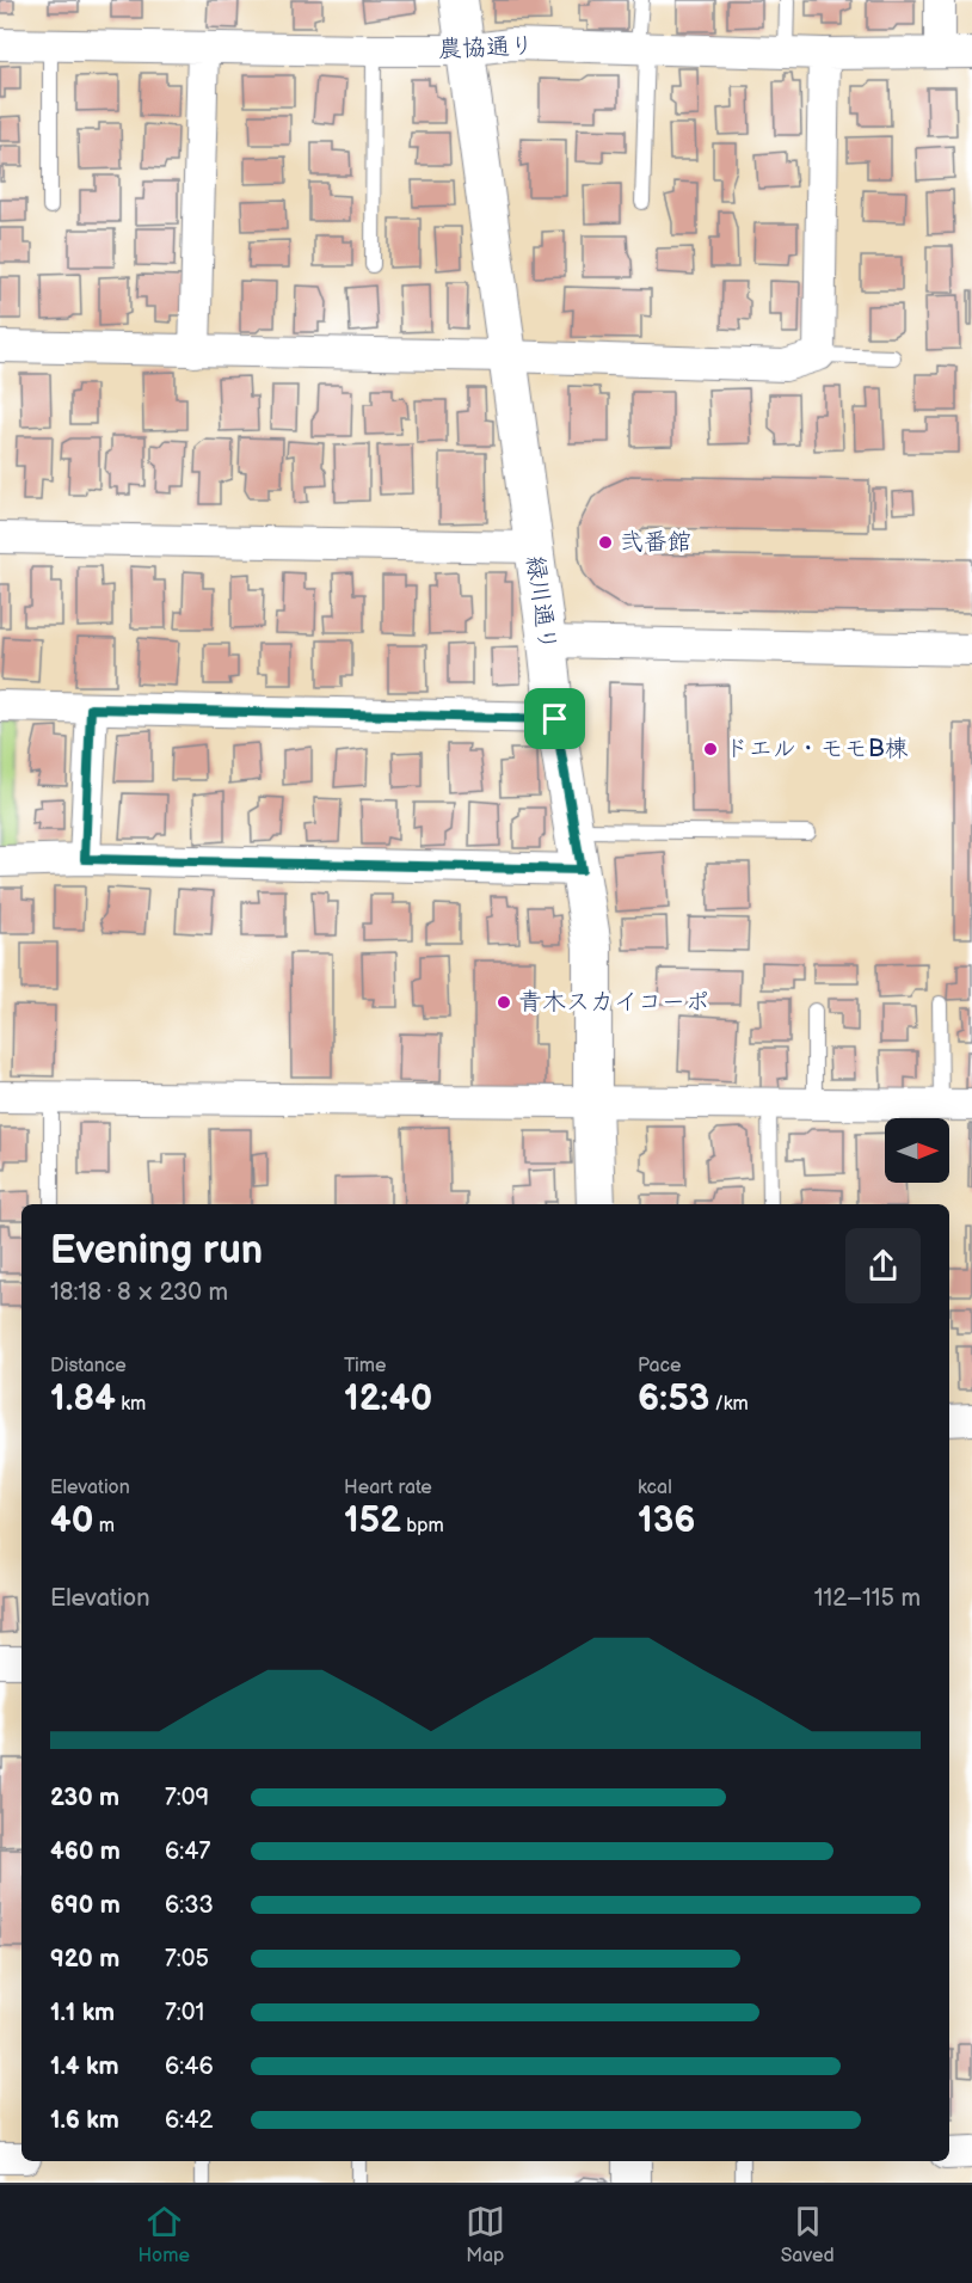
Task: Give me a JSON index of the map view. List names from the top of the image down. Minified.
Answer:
{"streets":{"street":["農協通り","緑川通り"]},"crossings":[["農協通り","緑川通り"]],"places":["弐番館","ドエル・モモB棟","青木スカイコーポ"],"north":"right","page":{"heading":["Evening run","18:18 · 8 × 230 m"],"stats":[["Distance","1.84 km"],["Time","12:40"],["Pace","6:53 /km"],["Elevation","40 m"],["Heart rate","152 bpm"],["kcal","136"]],"chart":["Elevation","112–115 m"],"list":[{"name":"230 m","note":"7:09"},{"name":"460 m","note":"6:47"},{"name":"690 m","note":"6:33"},{"name":"920 m","note":"7:05"},{"name":"1.1 km","note":"7:01"},{"name":"1.4 km","note":"6:46"},{"name":"1.6 km","note":"6:42"}],"tabs":["Home","Map","Saved"]}}
